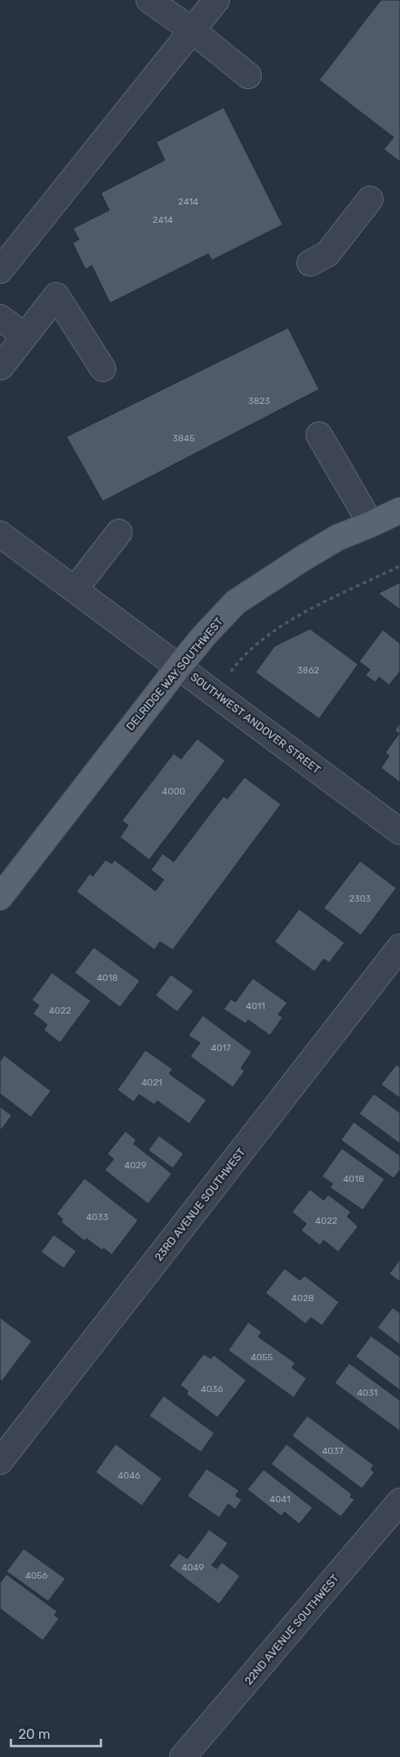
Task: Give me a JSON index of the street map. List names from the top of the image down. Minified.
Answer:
{"streets":{"main road":["DELRIDGE WAY SOUTHWEST"],"street":["SOUTHWEST ANDOVER STREET","23RD AVENUE SOUTHWEST","22ND AVENUE SOUTHWEST"]},"crossings":[["DELRIDGE WAY SOUTHWEST","SOUTHWEST ANDOVER STREET"]],"house_numbers":["2414","2414","3823","3845","3862","4000","2303","4018","4011","4022","4017","4021","4029","4018","4033","4022","4028","4055","4036","4031","4037","4046","4041","4049","4056"],"scale_bar":"20 m"}
